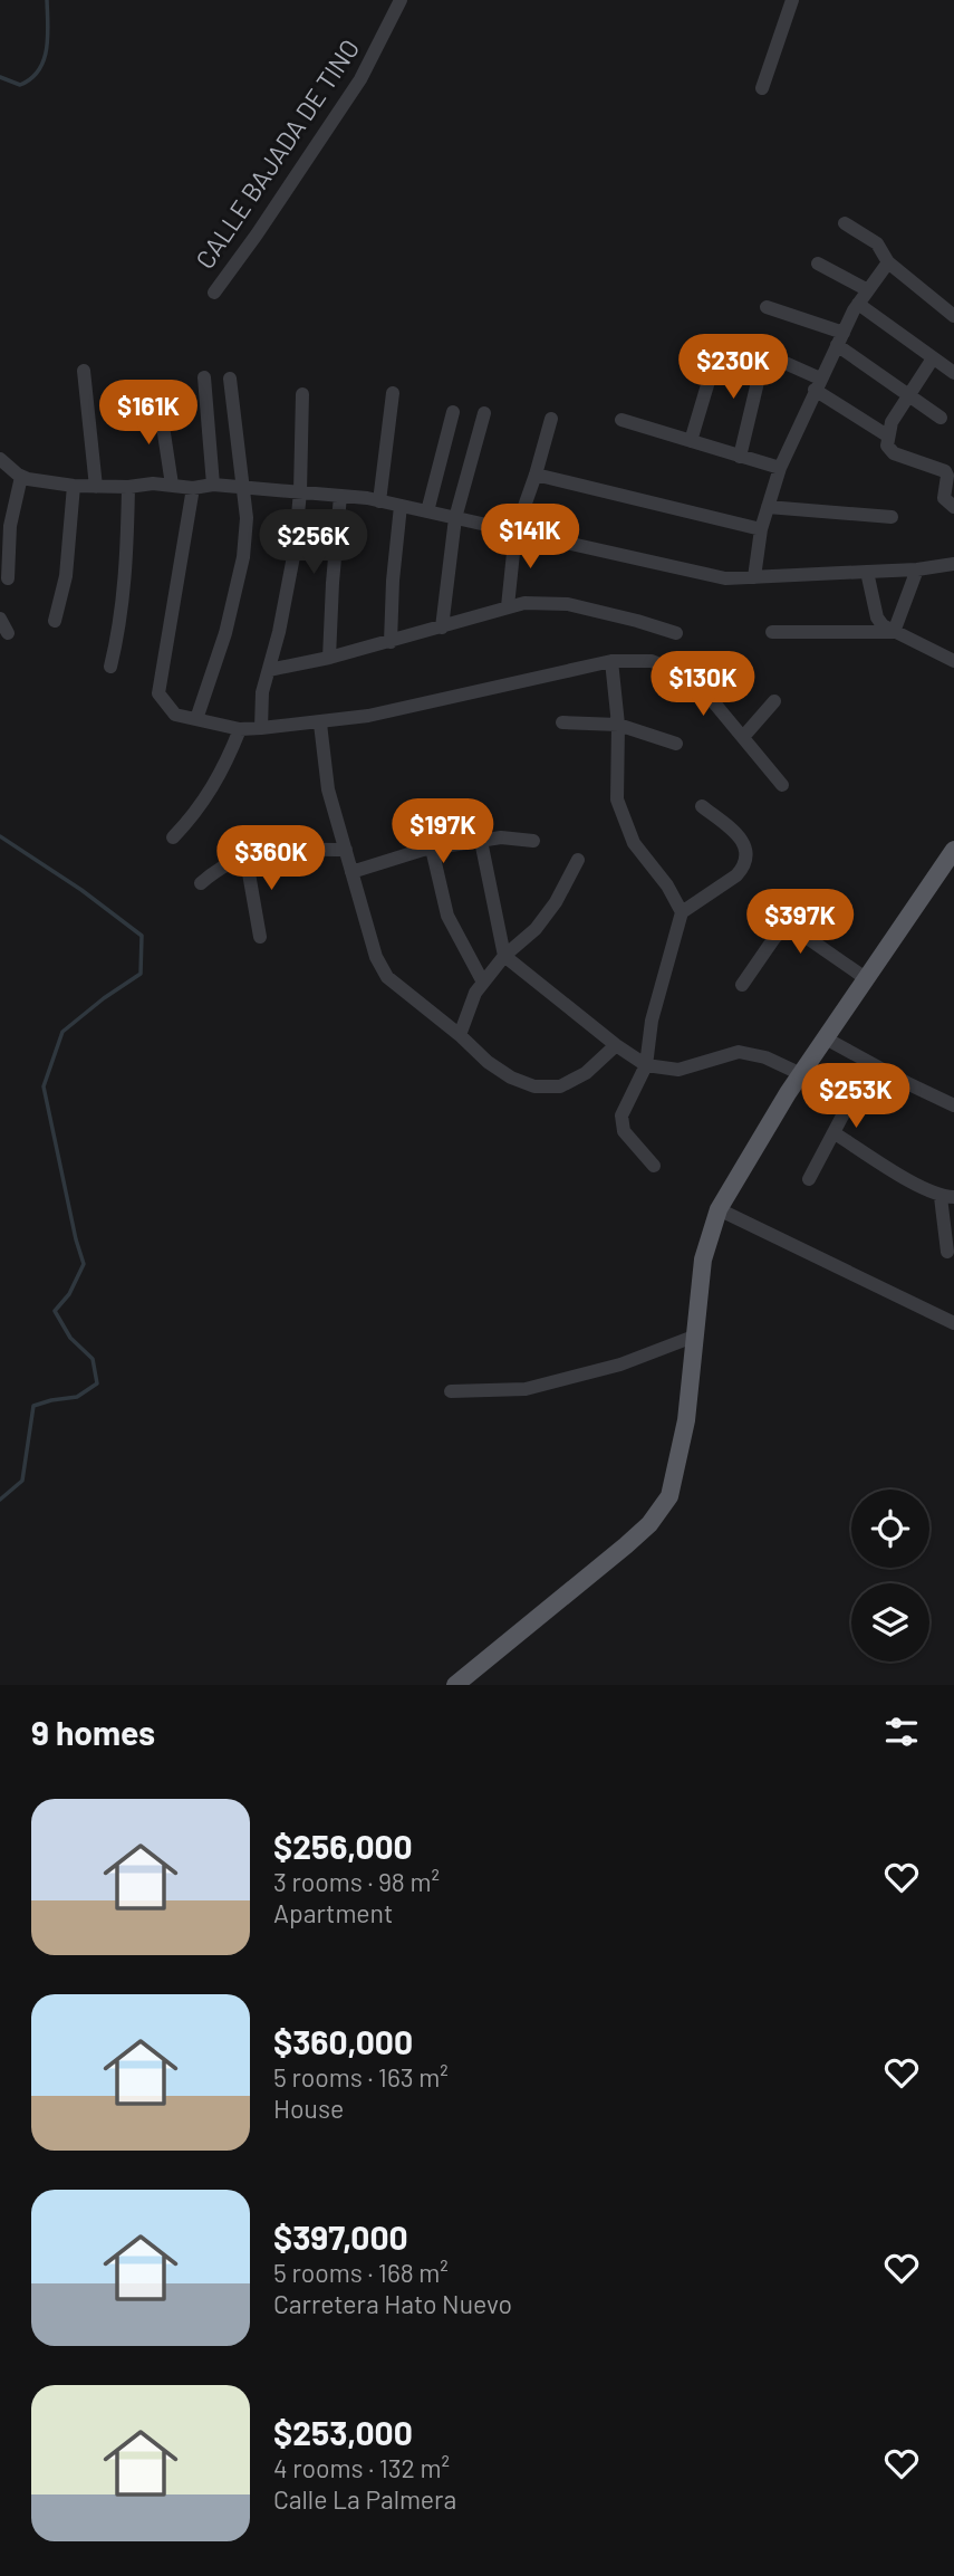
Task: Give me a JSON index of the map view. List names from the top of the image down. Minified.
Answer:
{"streets":{"street":["CALLE BAJADA DE TINO"]},"page":{"price":["$230K","$161K","$141K","$256K","$130K","$197K","$360K","$397K","$253K"],"heading":"9 homes","list":[{"name":"$256,000","note":"3 rooms · 98 m² · Apartment"},{"name":"$360,000","note":"5 rooms · 163 m² · House"},{"name":"$397,000","note":"5 rooms · 168 m² · Carretera Hato Nuevo"},{"name":"$253,000","note":"4 rooms · 132 m² · Calle La Palmera"}]}}
